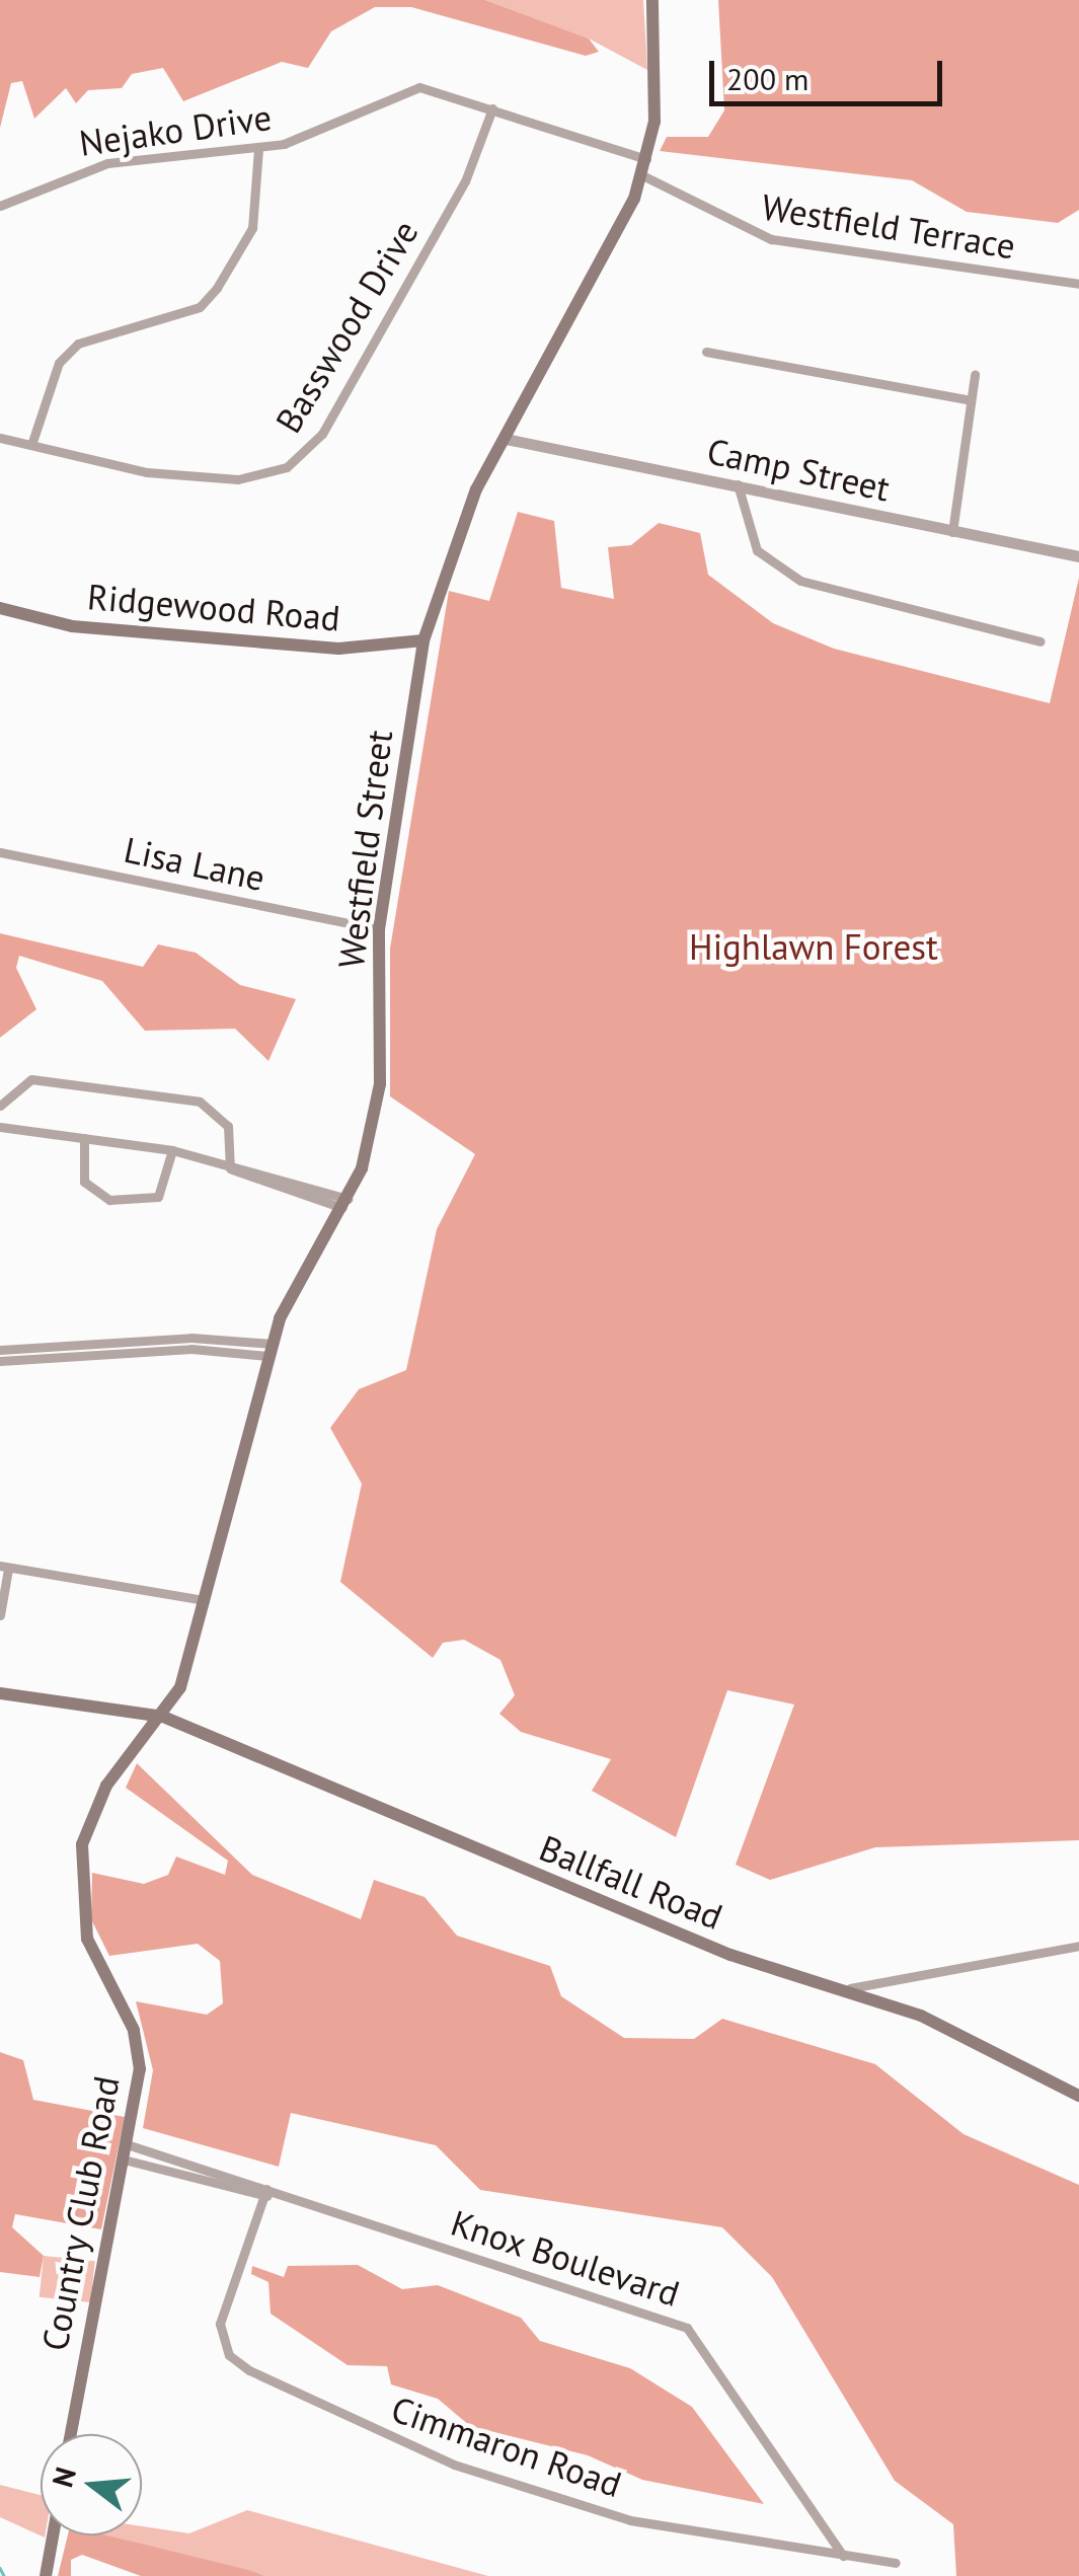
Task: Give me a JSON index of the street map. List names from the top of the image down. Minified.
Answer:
{"streets":{"main road":["Ridgewood Road","Westfield Street","Ballfall Road","Country Club Road"],"street":["Nejako Drive","Westfield Terrace","Basswood Drive","Camp Street","Lisa Lane","Knox Boulevard","Cimmaron Road"]},"crossings":[["Nejako Drive","Basswood Drive"],["Nejako Drive","Westfield Street"],["Westfield Terrace","Westfield Street"],["Camp Street","Westfield Street"],["Ridgewood Road","Westfield Street"],["Westfield Street","Lisa Lane"],["Westfield Street","Ballfall Road"],["Westfield Street","Country Club Road"],["Ballfall Road","Country Club Road"],["Country Club Road","Knox Boulevard"],["Knox Boulevard","Cimmaron Road"]],"parks":["Highlawn Forest"],"scale_bar":"200 m","north":"left"}
